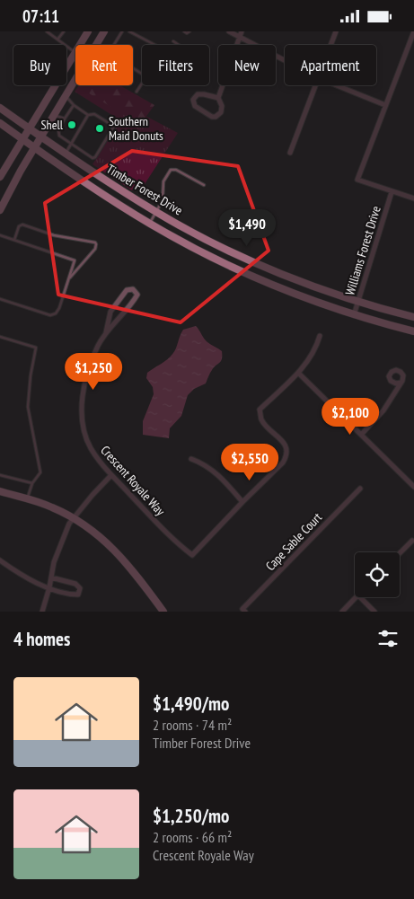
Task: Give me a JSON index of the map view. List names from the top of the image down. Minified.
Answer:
{"streets":{"main road":["Timber Forest Drive"],"street":["Williams Forest Drive","Crescent Royale Way","Cape Sable Court"]},"crossings":[["Timber Forest Drive","Williams Forest Drive"]],"places":["Shell","Southern Maid Donuts"],"page":{"status":"07:11","chip":["Buy","Rent","Filters","New","Apartment"],"price":["$1,490","$1,250","$2,100","$2,550"],"heading":"4 homes","list":[{"name":"$1,490/mo","note":"2 rooms · 74 m² · Timber Forest Drive"},{"name":"$1,250/mo","note":"2 rooms · 66 m² · Crescent Royale Way"}]}}
